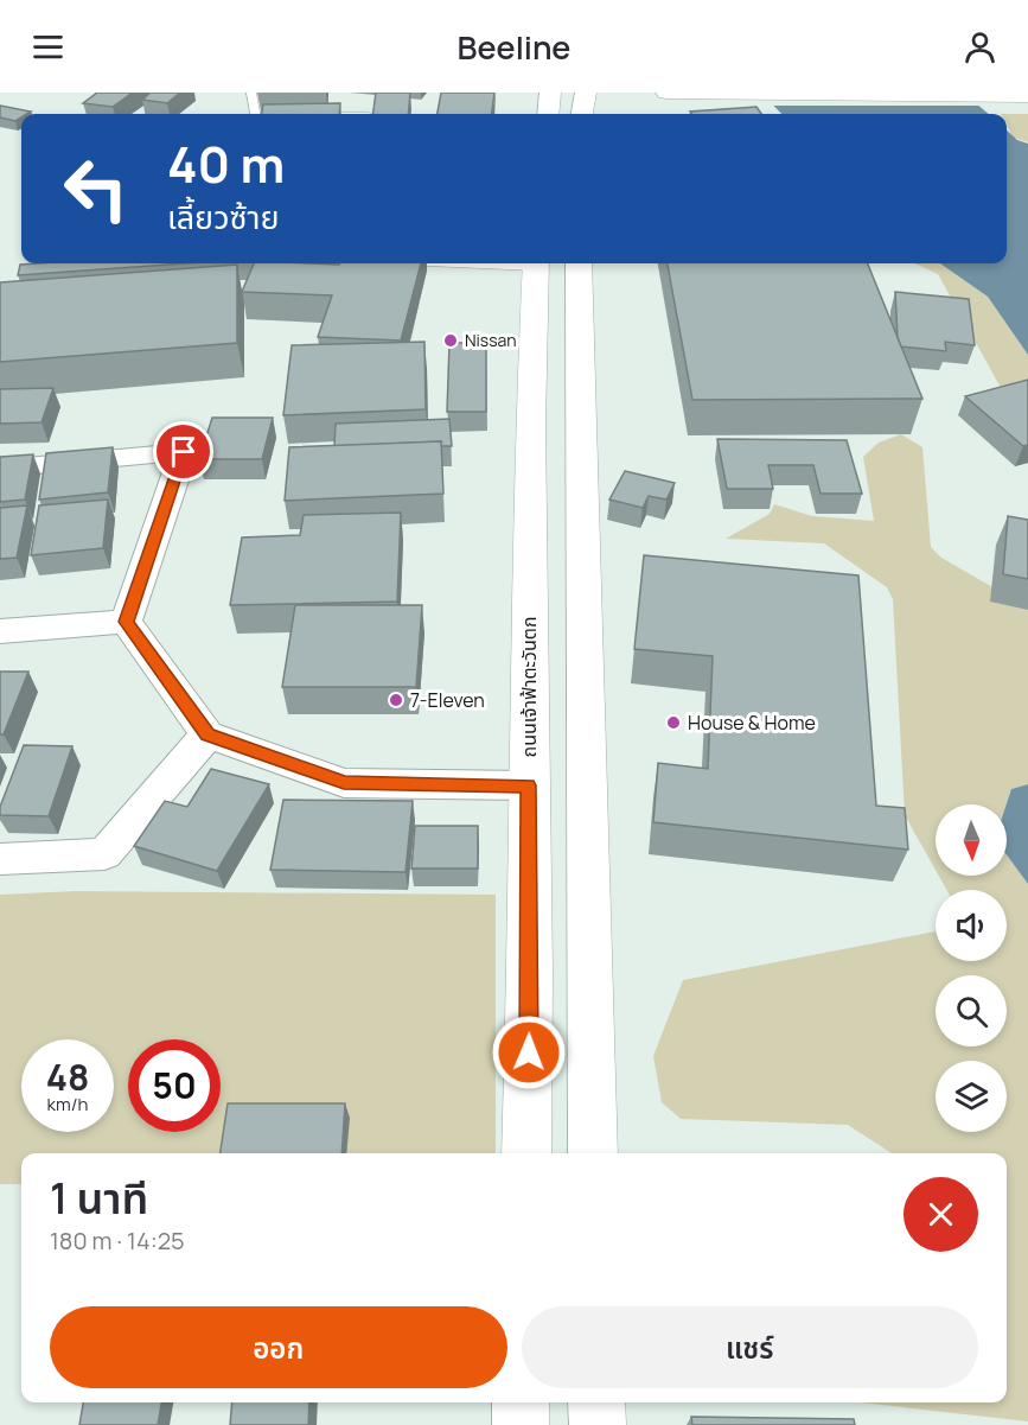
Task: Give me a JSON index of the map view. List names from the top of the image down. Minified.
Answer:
{"streets":{"main road":["ถนนเจ้าฟ้าตะวันตก"]},"places":["Nissan","7-Eleven","House & Home"],"north":"bottom","page":{"header":"Beeline","turn":["40 m","เลี้ยวซ้าย"],"speed":"48 km/h","limit":"50","heading":["1 นาที","180 m · 14:25"],"buttons":["ออก","แชร์"]}}
